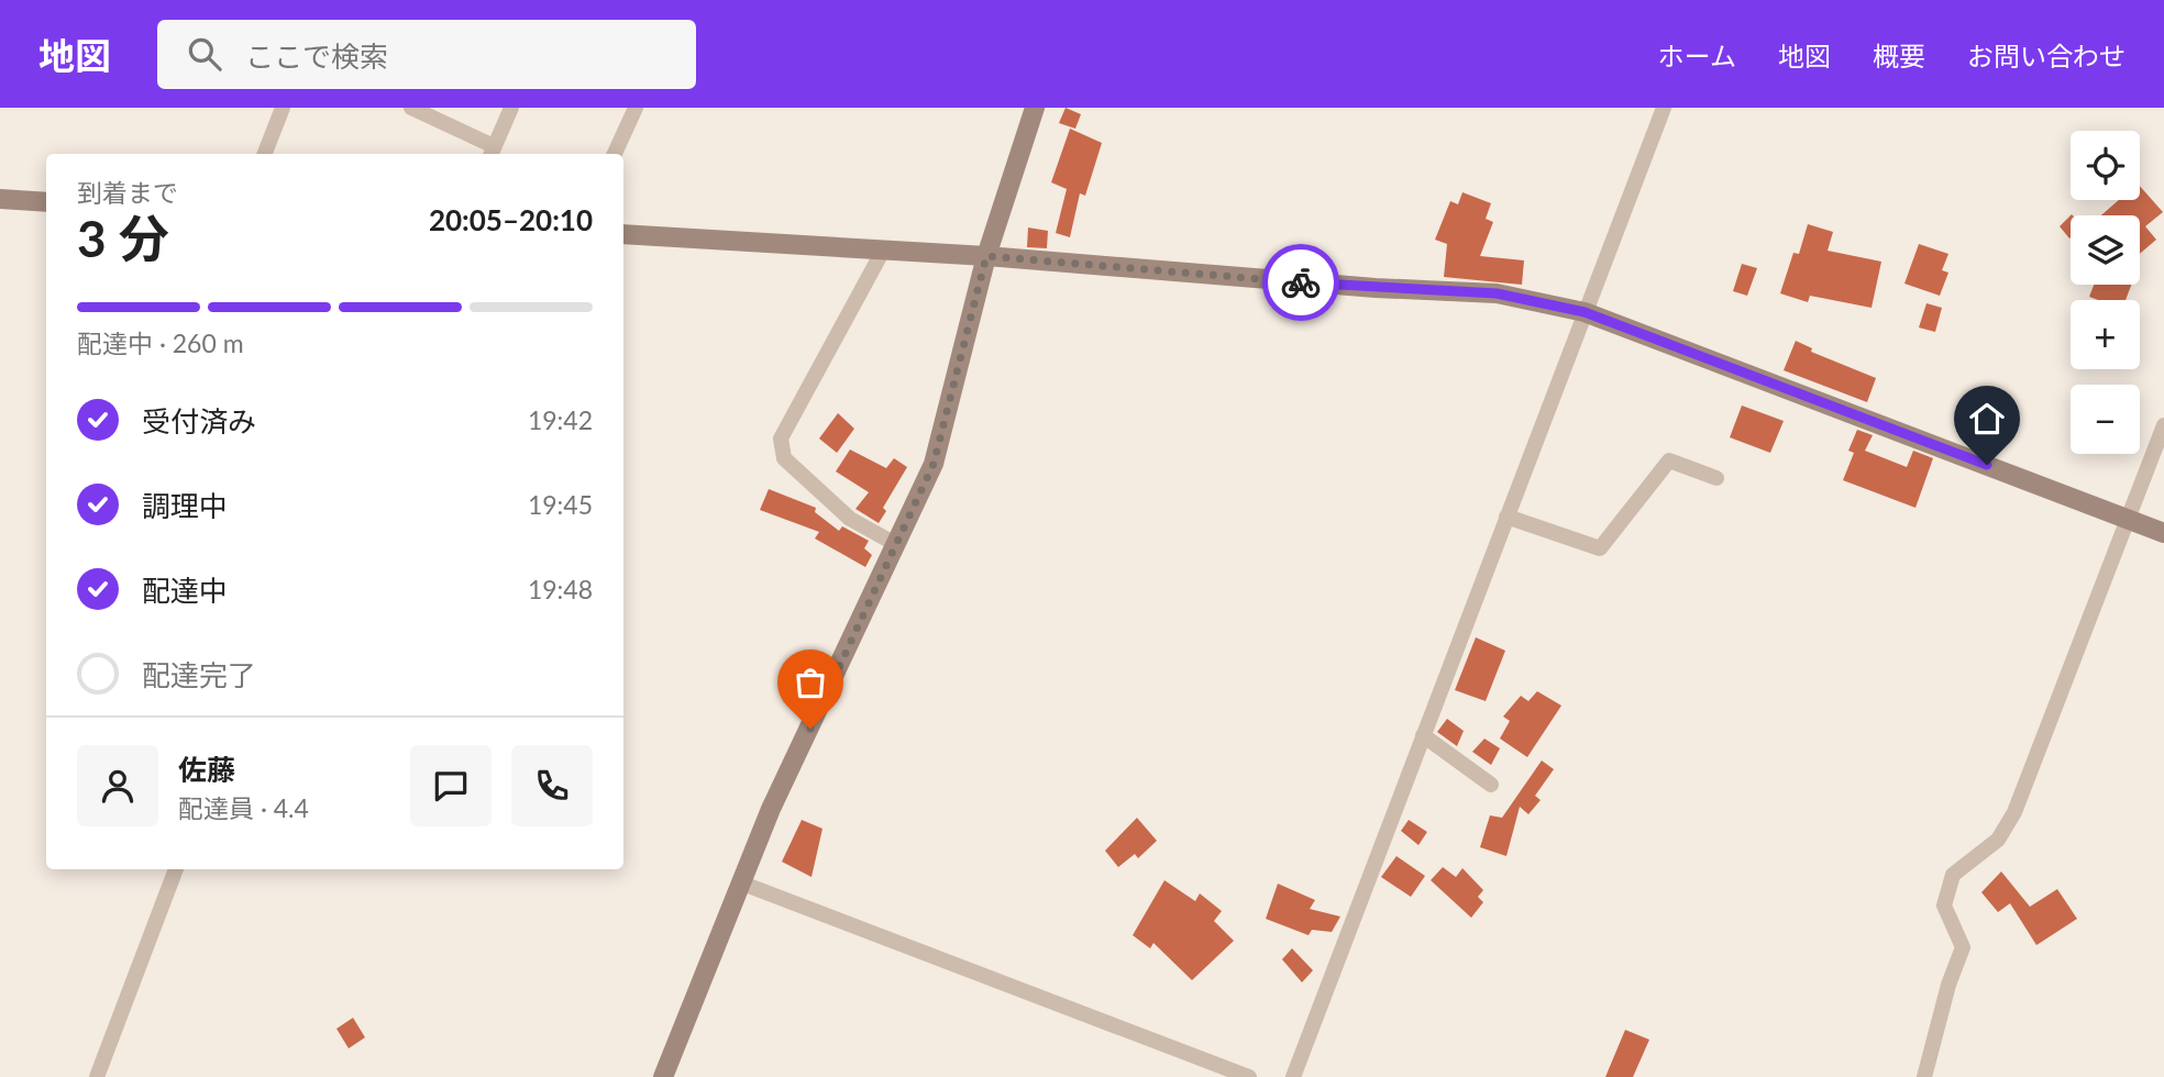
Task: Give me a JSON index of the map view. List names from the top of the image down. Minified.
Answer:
{"page":{"header":"地図","search":"ここで検索","nav":["ホーム","地図","概要","お問い合わせ"],"map_buttons":["+","−"],"heading":["3 分","到着まで","20:05–20:10"],"panel":["佐藤","配達員 · 4.4"],"bar":"配達中 · 260 m","list":[["受付済み","19:42"],["調理中","19:45"],["配達中","19:48"],"配達完了"]}}
